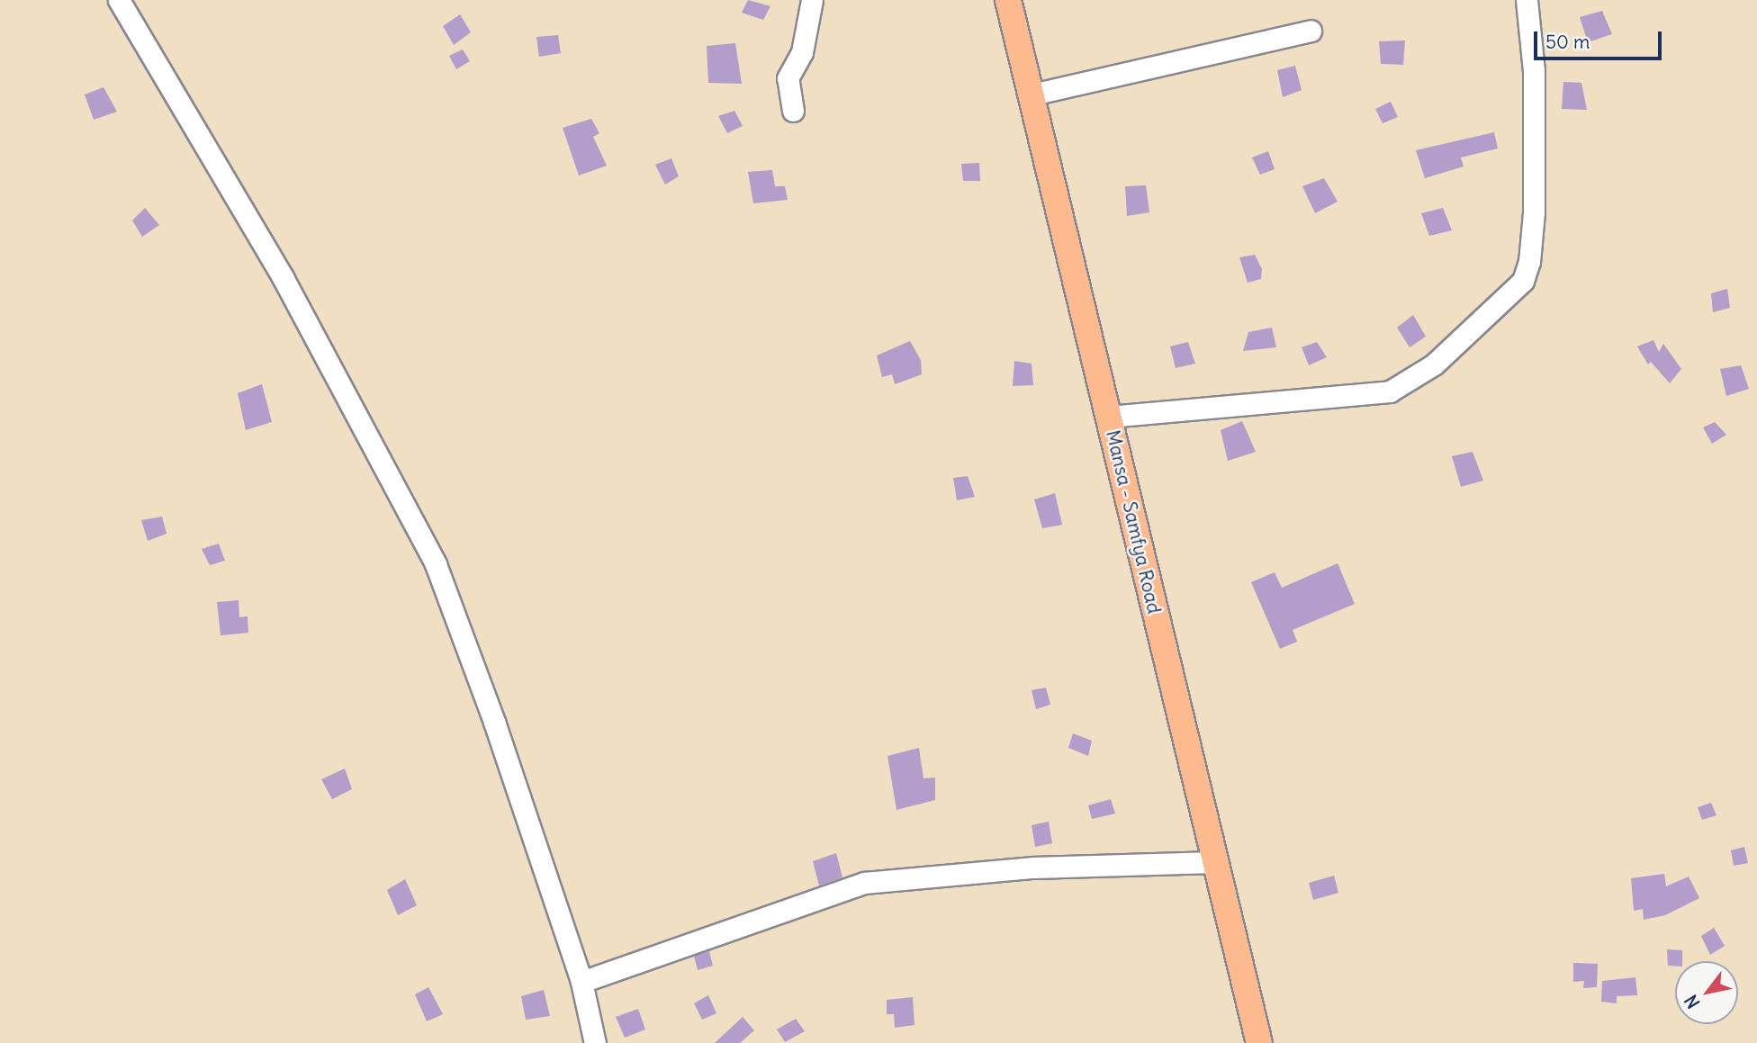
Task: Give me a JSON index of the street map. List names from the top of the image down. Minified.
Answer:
{"streets":{"main road":["Mansa - Samfya Road"]},"scale_bar":"50 m","north":"bottom left"}
